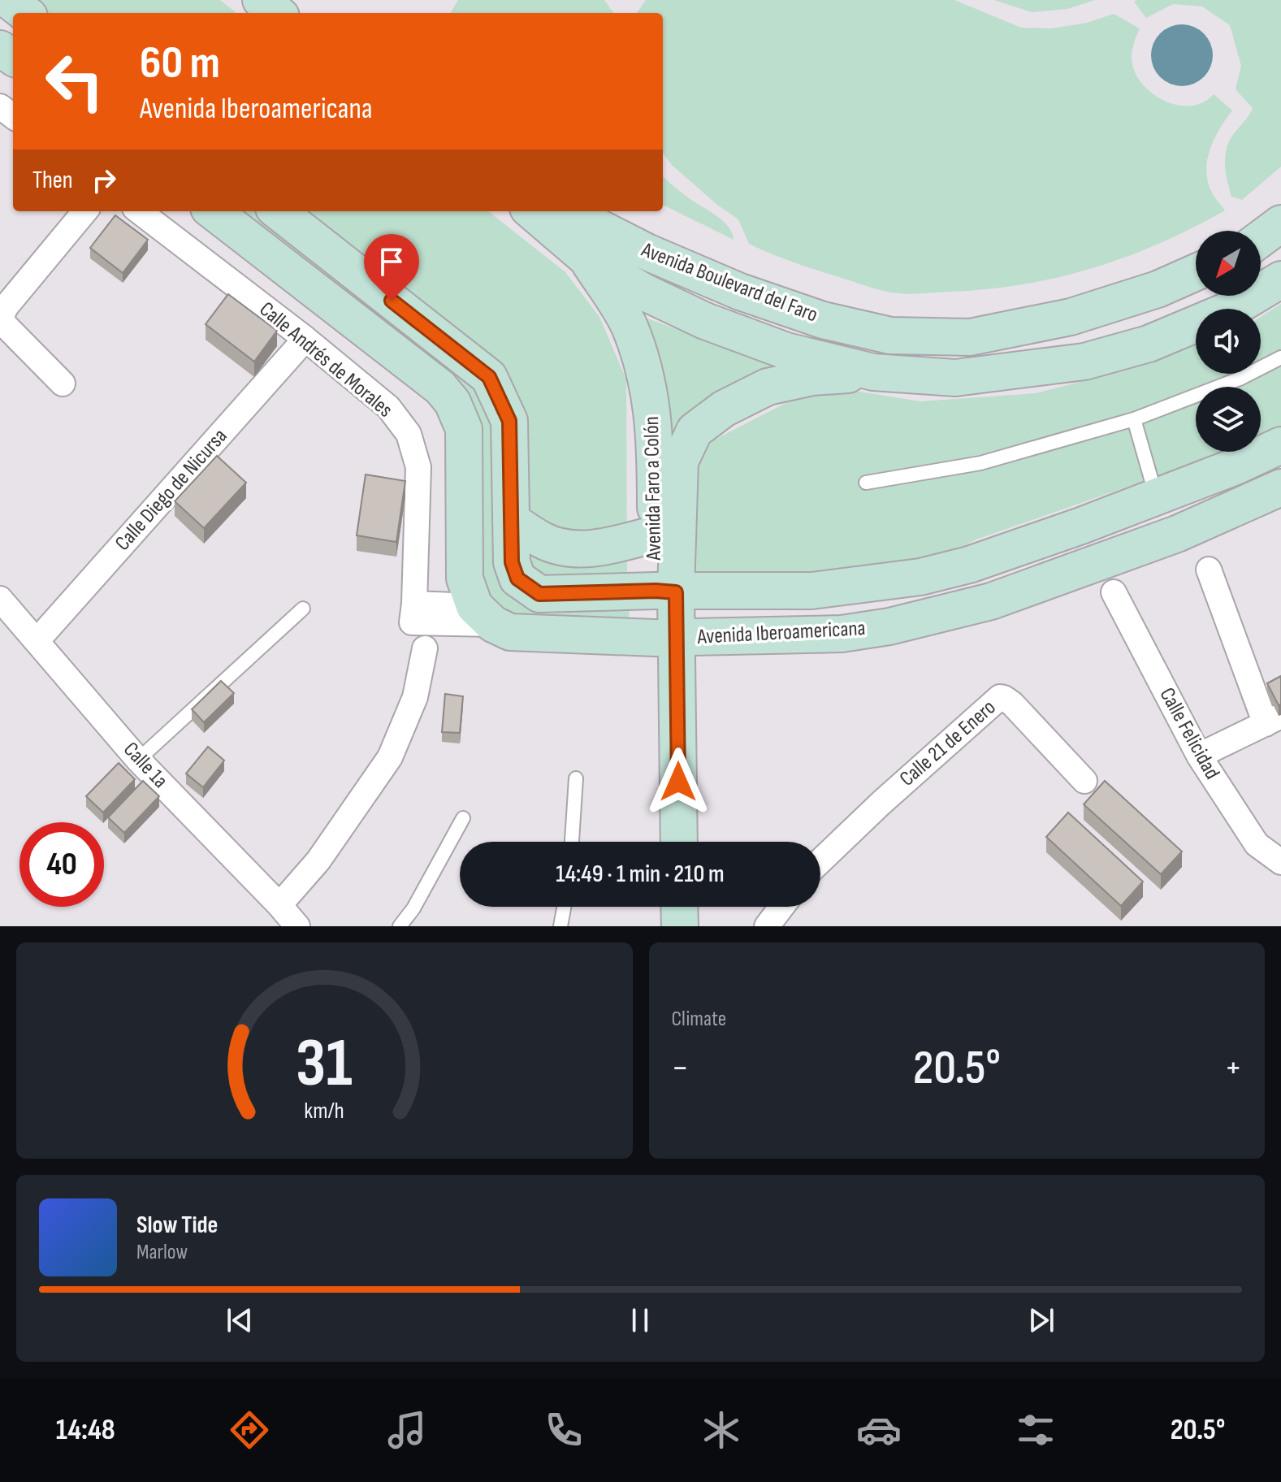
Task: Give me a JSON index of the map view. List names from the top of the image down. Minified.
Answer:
{"streets":{"street":["Avenida Boulevard del Faro","Calle Andrés de Morales","Avenida Faro a Colón","Calle Diego de Nicursa","Avenida Iberoamericana","Calle Felicidad","Calle 21 de Enero","Calle 1a"]},"crossings":[["Avenida Boulevard del Faro","Avenida Faro a Colón"],["Calle Andrés de Morales","Calle Diego de Nicursa"],["Calle Andrés de Morales","Avenida Iberoamericana"],["Avenida Faro a Colón","Avenida Iberoamericana"],["Calle Diego de Nicursa","Calle 1a"]],"north":"bottom left","page":{"turn":["60 m","Avenida Iberoamericana"],"then":"Then","limit":"40","trip":"14:49 · 1 min · 210 m","tile":"Climate","heat":["−","20.5°","+"],"song":["Slow Tide","Marlow"],"tabs":["14:48","20.5°"],"gauge":["31","km/h"]}}
